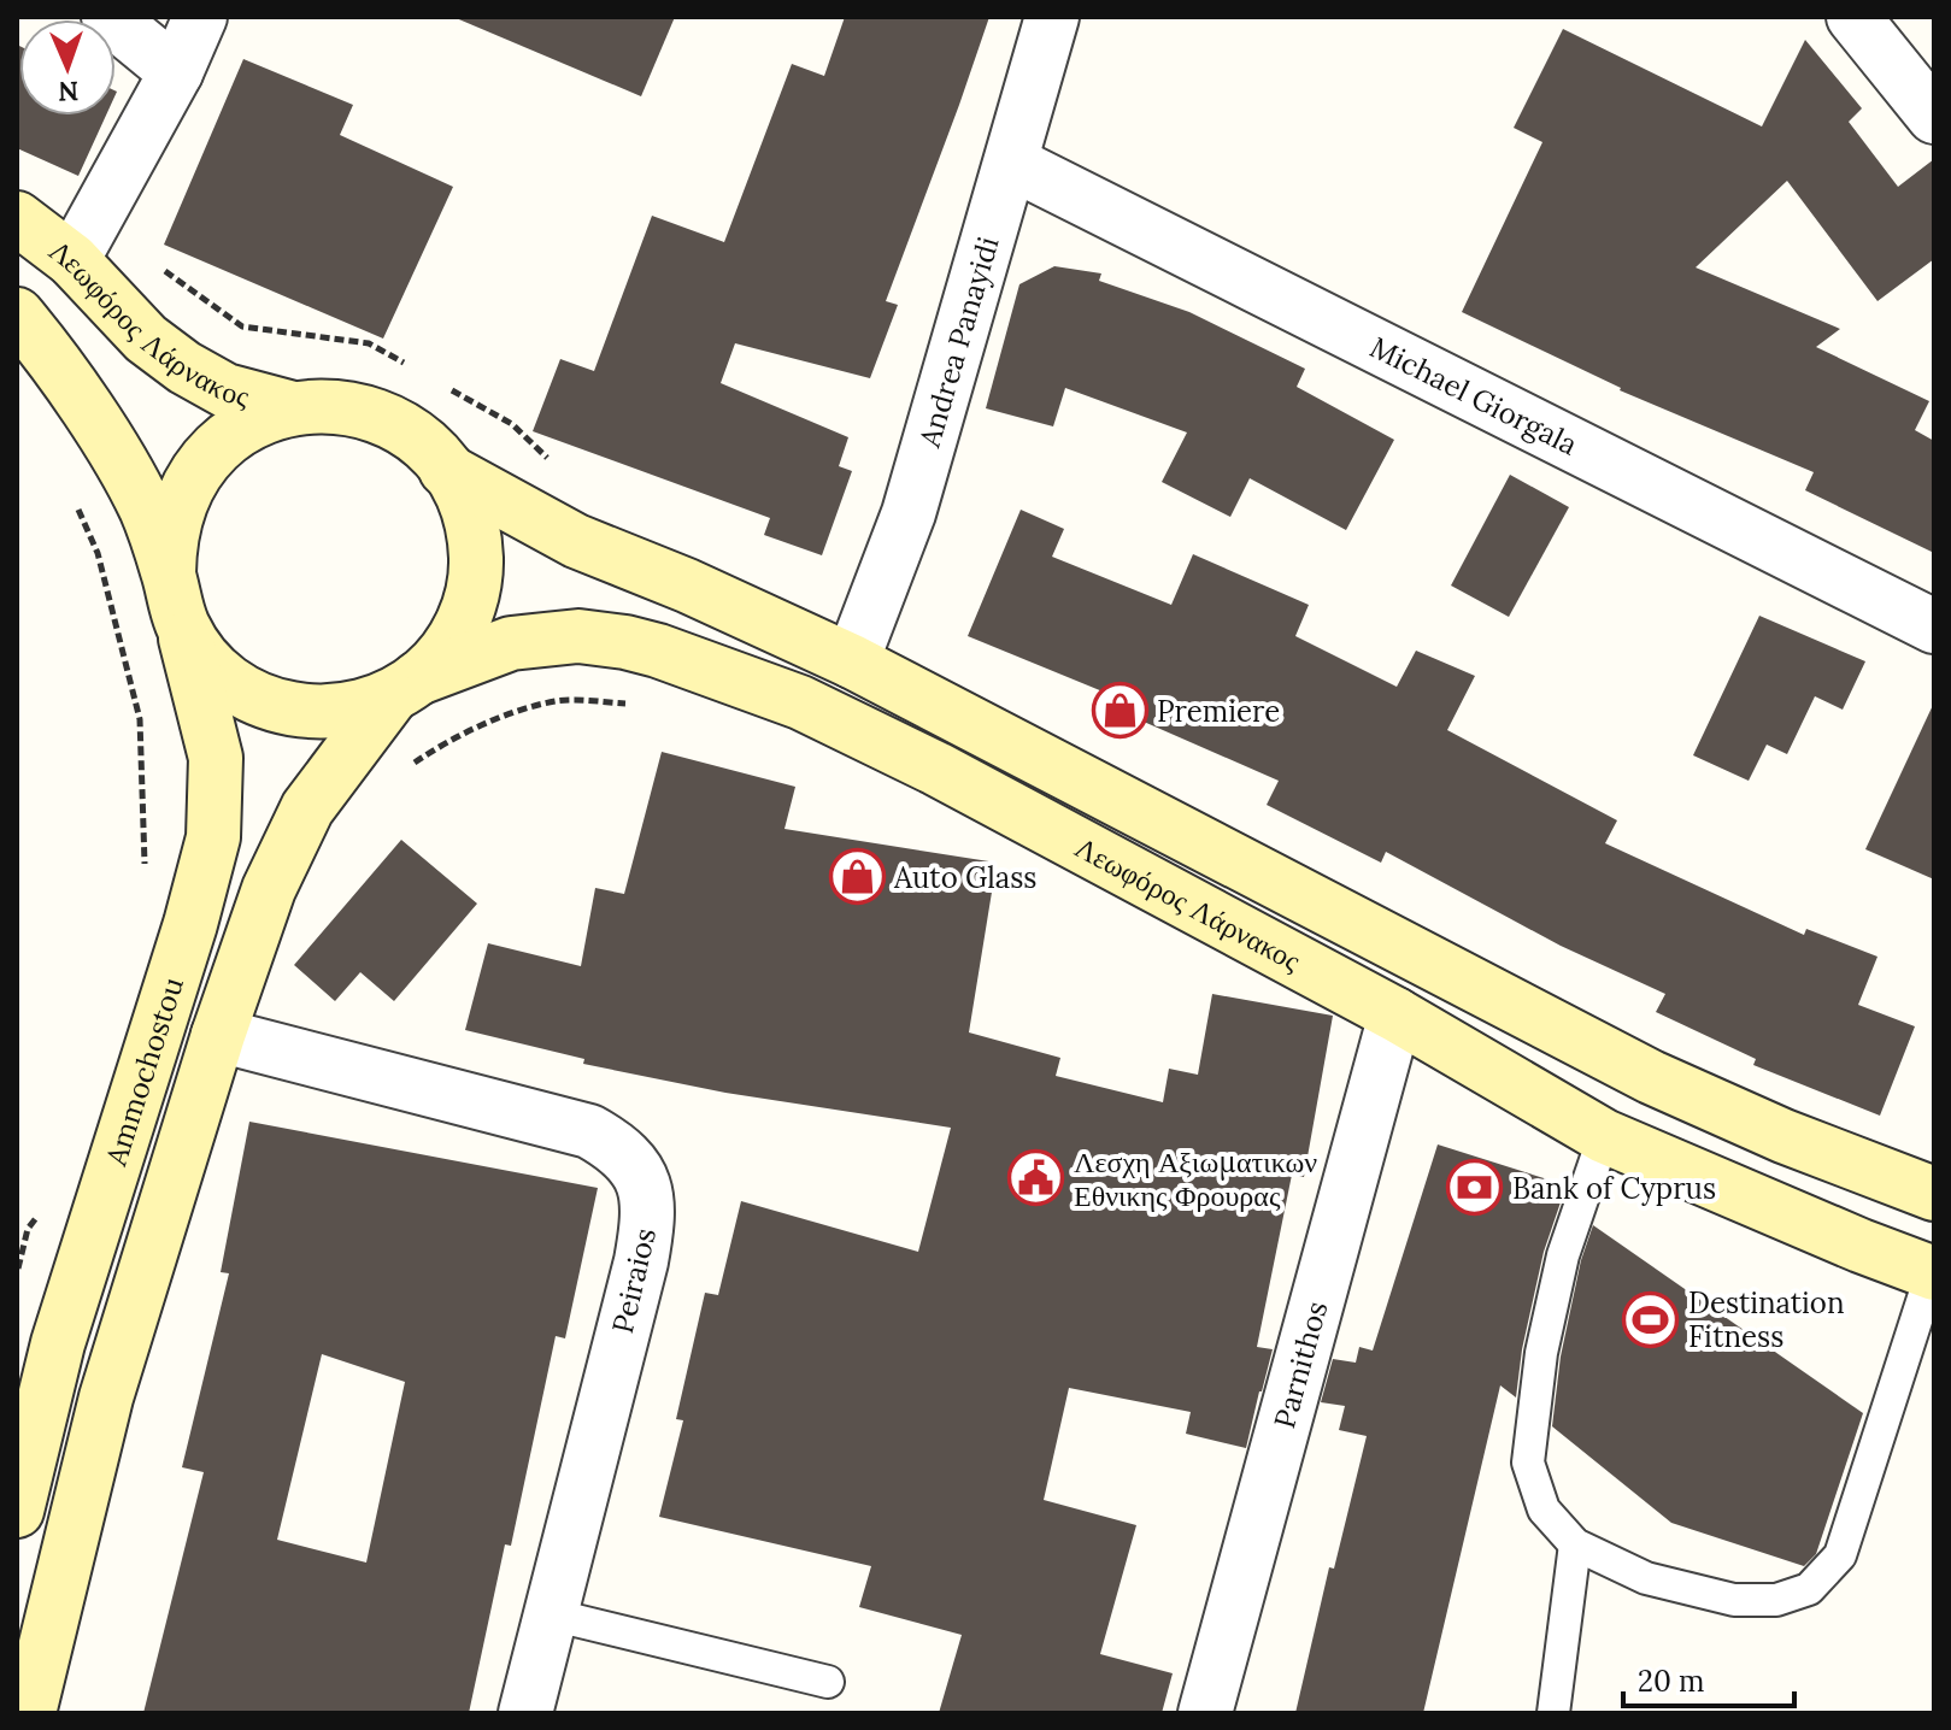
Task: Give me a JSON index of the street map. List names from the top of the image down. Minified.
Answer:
{"streets":{"main road":["Λεωφόρος Λάρνακος","Ammochostou"],"street":["Andrea Panayidi","Michael Giorgala","Peiraios","Parnithos"]},"crossings":[["Λεωφόρος Λάρνακος","Andrea Panayidi"],["Λεωφόρος Λάρνακος","Ammochostou"],["Λεωφόρος Λάρνακος","Parnithos"],["Andrea Panayidi","Michael Giorgala"],["Ammochostou","Peiraios"]],"places":{"shop":["Premiere","Auto Glass"],"public building":["Λεσχη Αξιωματικων Εθνικης Φρουρας"],"bank":["Bank of Cyprus"],"sports":["Destination Fitness"]},"scale_bar":"20 m","north":"bottom"}
